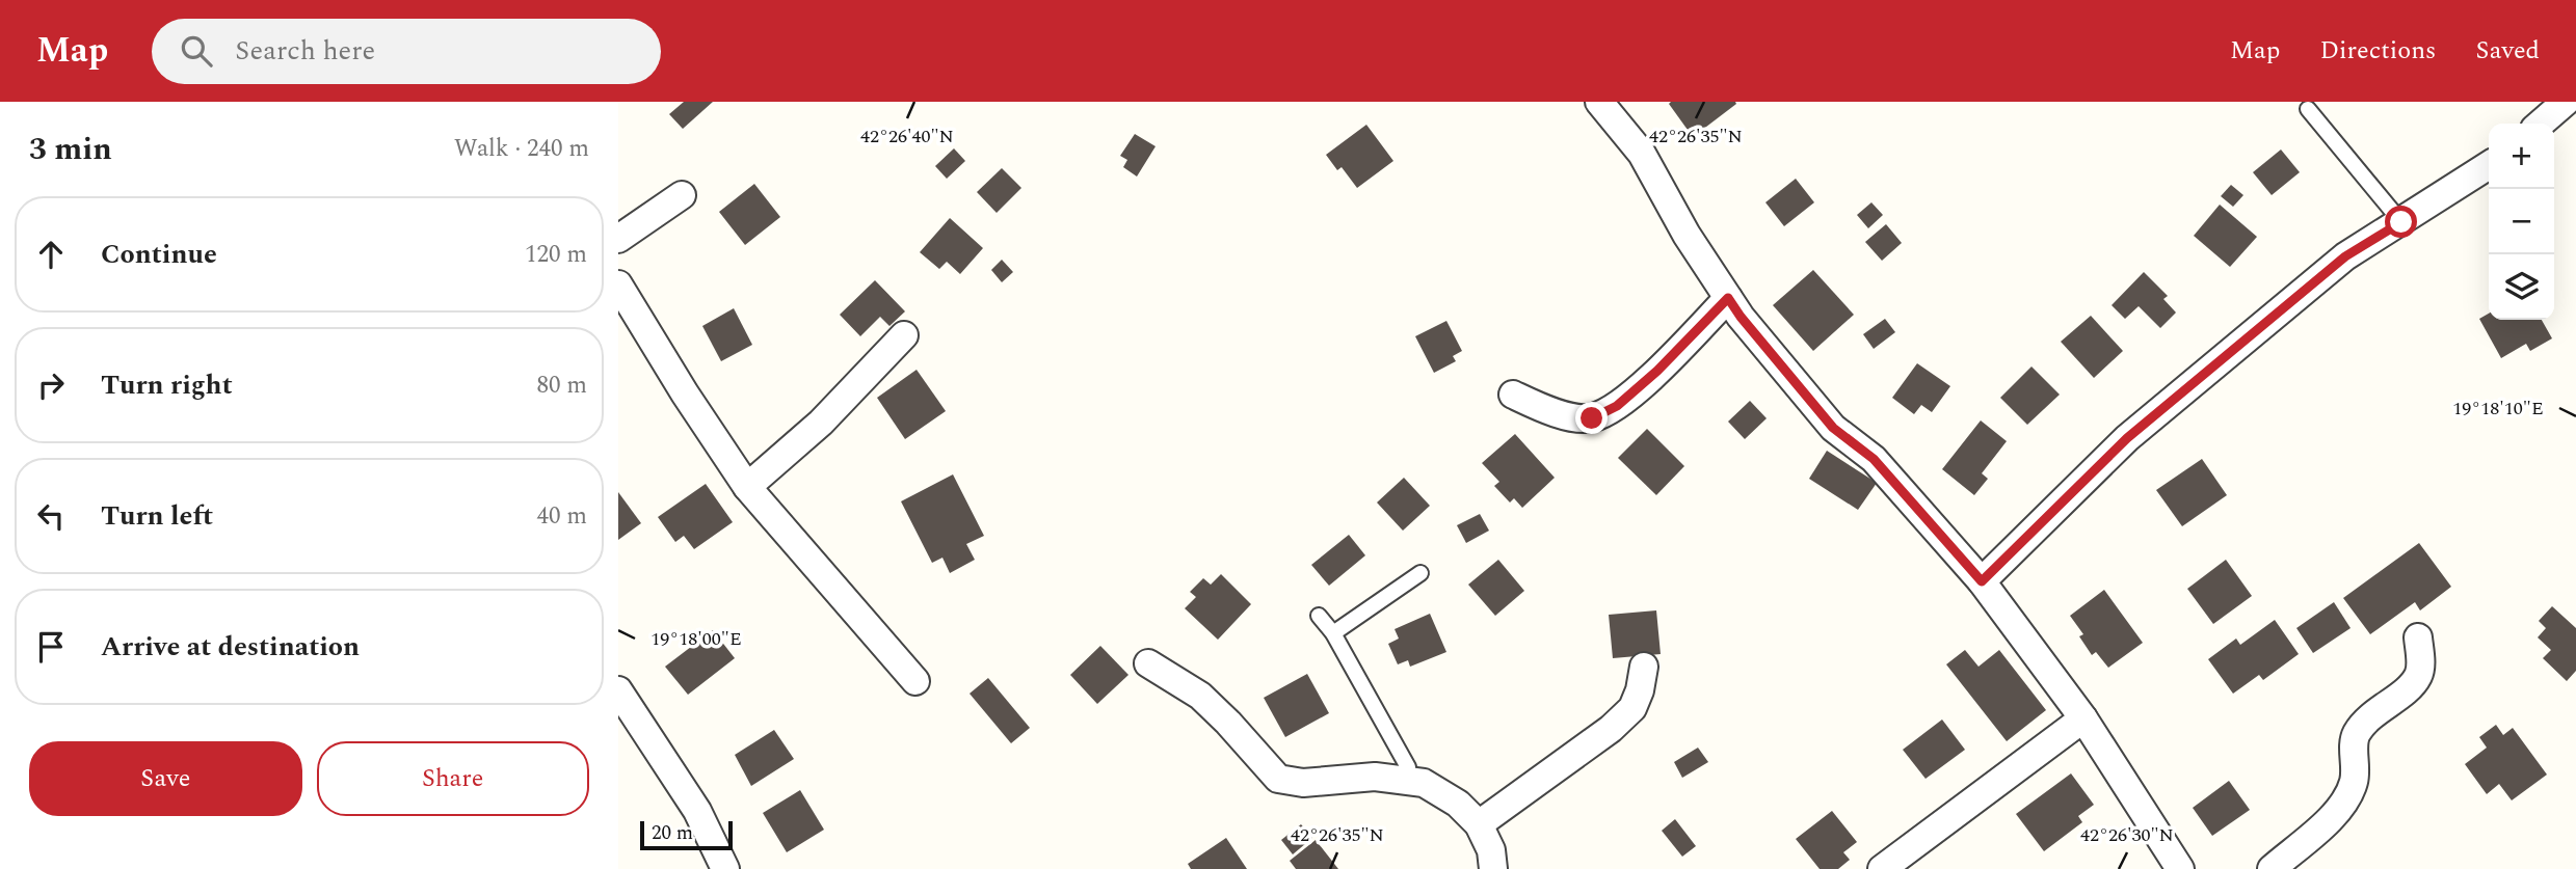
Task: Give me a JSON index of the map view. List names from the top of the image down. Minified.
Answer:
{"scale_bar":"20 m","page":{"header":"Map","search":"Search here","nav":["Map","Directions","Saved"],"heading":["3 min","Walk · 240 m"],"map_buttons":["+","−"],"list":[["Continue","120 m"],["Turn right","80 m"],["Turn left","40 m"],"Arrive at destination"],"buttons":["Save","Share"],"scale":"20 m"},"coordinates":["42°26'35\"N","42°26'40\"N","19°18'10\"E","19°18'00\"E","42°26'30\"N"]}
